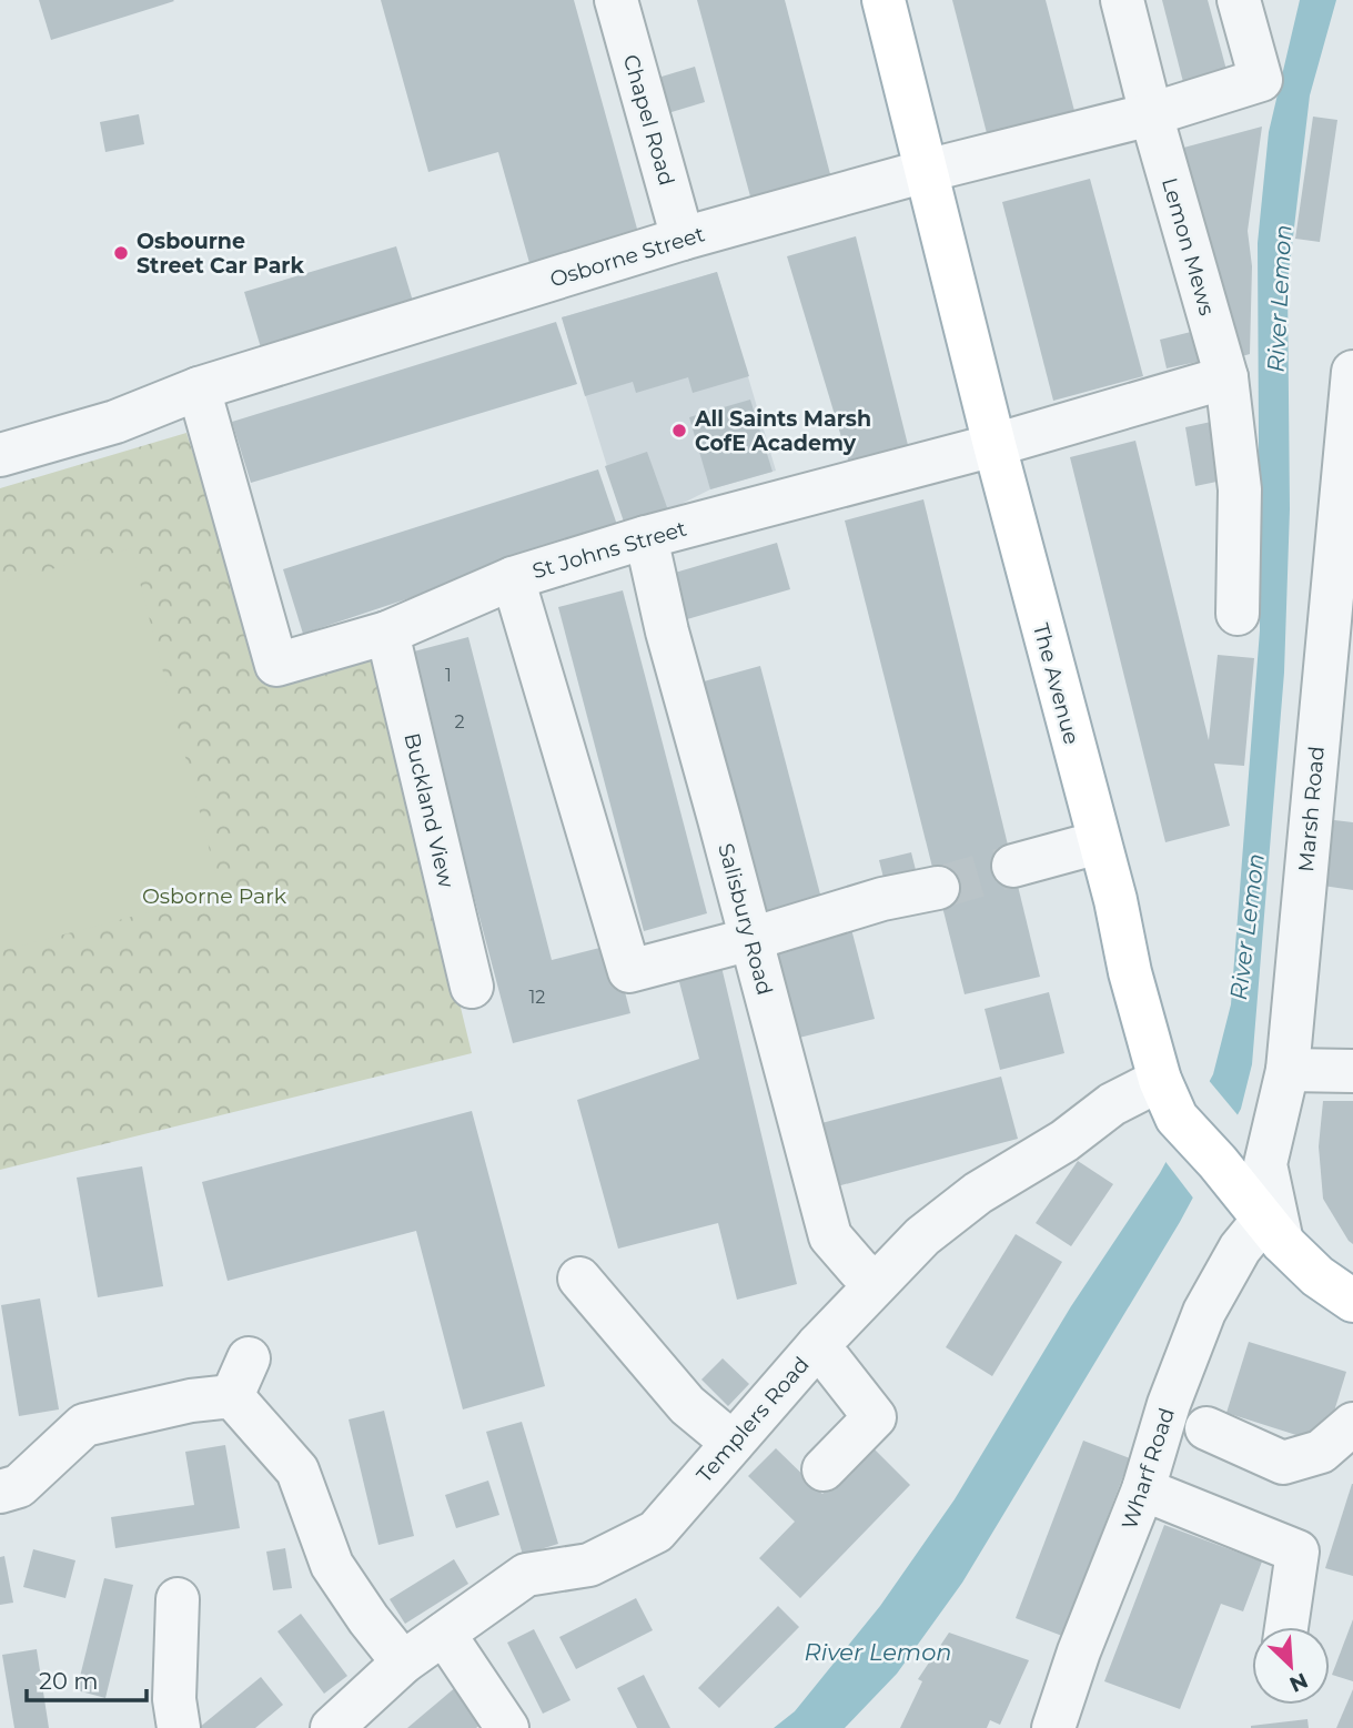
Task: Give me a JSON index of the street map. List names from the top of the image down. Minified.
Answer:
{"streets":{"main road":["The Avenue"],"street":["Chapel Road","Lemon Mews","Osborne Street","St Johns Street","Marsh Road","Buckland View","Salisbury Road","Templers Road","Wharf Road"]},"crossings":[["Chapel Road","Osborne Street"],["Lemon Mews","Osborne Street"],["Lemon Mews","St Johns Street"],["Osborne Street","St Johns Street"],["Osborne Street","The Avenue"],["St Johns Street","The Avenue"],["St Johns Street","Buckland View"],["St Johns Street","Salisbury Road"],["The Avenue","Marsh Road"],["The Avenue","Templers Road"],["The Avenue","Wharf Road"],["Marsh Road","Wharf Road"],["Salisbury Road","Templers Road"]],"water":["River Lemon"],"parks":["Osborne Park"],"places":["Osbourne Street Car Park","All Saints Marsh CofE Academy"],"house_numbers":["1","2","12"],"scale_bar":"20 m","north":"bottom right"}
